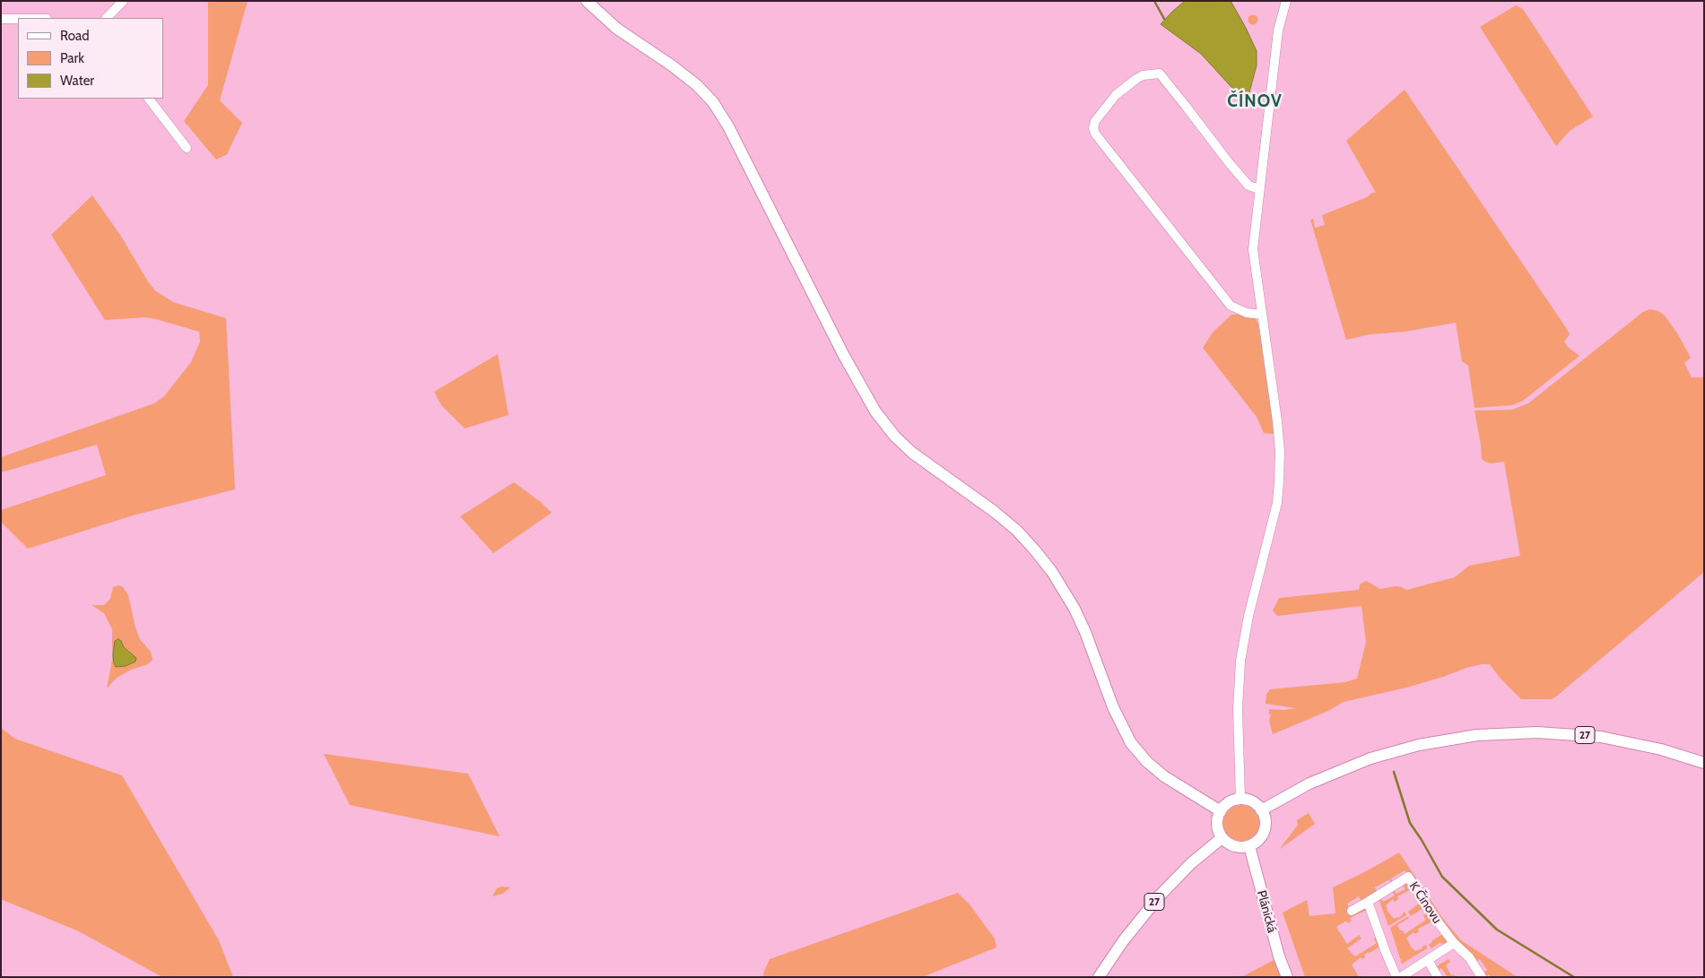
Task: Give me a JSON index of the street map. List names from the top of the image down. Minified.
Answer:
{"streets":{"main road":["27","Plánická"],"street":["K Čínovu"]},"crossings":[["27","Plánická"]],"districts":["ČÍNOV"],"legend":["Road","Park","Water"]}
